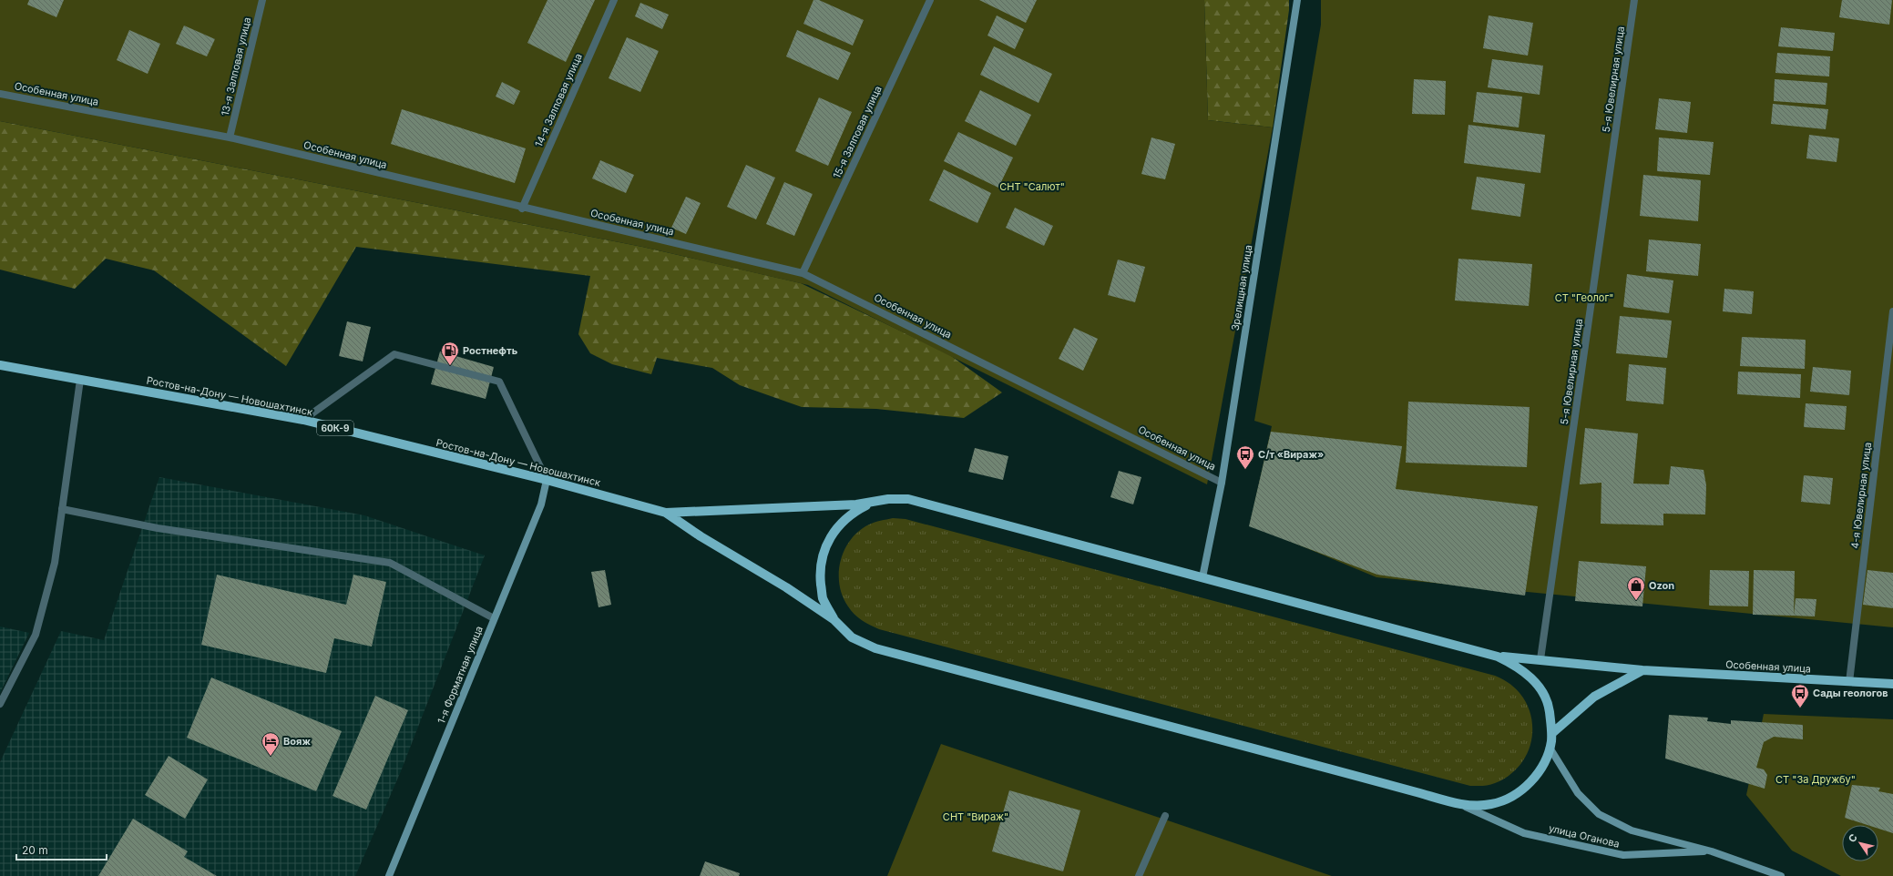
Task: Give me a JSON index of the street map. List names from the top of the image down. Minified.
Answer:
{"streets":{"main road":["Особенная улица","Ростов-на-Дону — Новошахтинск","60К-9"],"street":["13-я Залповая улица","5-я Ювелирная улица","14-я Залповая улица","15-я Залповая улица","Зрелищная улица","4-я Ювелирная улица","1-я Форматная улица","улица Оганова"]},"crossings":[["13-я Залповая улица","Особенная улица"],["5-я Ювелирная улица","Особенная улица"],["Особенная улица","14-я Залповая улица"],["Особенная улица","15-я Залповая улица"],["Особенная улица","Зрелищная улица"],["Особенная улица","4-я Ювелирная улица"],["Ростов-на-Дону — Новошахтинск","1-я Форматная улица"]],"parks":["СНТ \"Салют\"","СТ \"Геолог\"","СТ \"За Дружбу\"","СНТ \"Вираж\""],"places":{"fuel station":["Ростнефть"],"bus stop":["С/т «Вираж»","Сады геологов"],"shop":["Ozon"],"hotel":["Вояж"]},"scale_bar":"20 m","north":"top left"}
